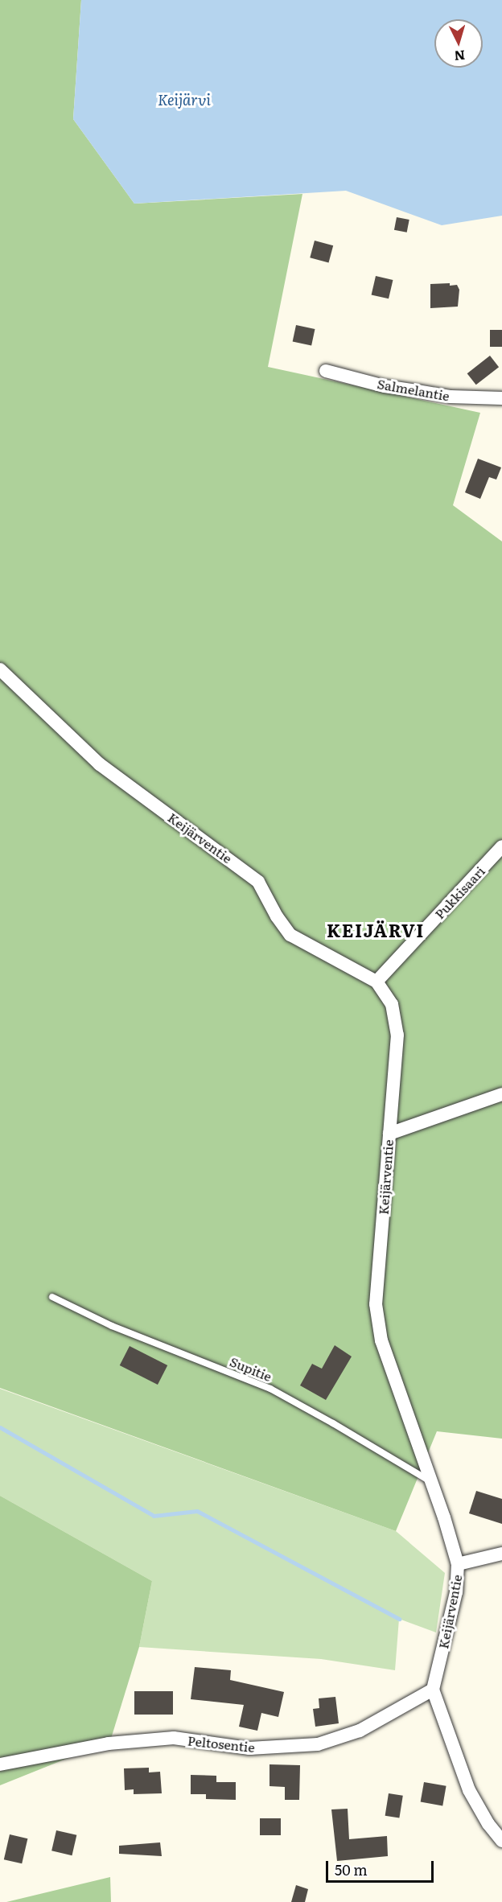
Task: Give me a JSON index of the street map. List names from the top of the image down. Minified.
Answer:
{"streets":{"street":["Salmelantie","Keijärventie","Pukkisaari","Peltosentie"],"lane":["Supitie"]},"crossings":[["Keijärventie","Pukkisaari"],["Keijärventie","Supitie"],["Keijärventie","Peltosentie"]],"districts":["KEIJÄRVI"],"water":["Keijärvi"],"scale_bar":"50 m","north":"bottom"}
